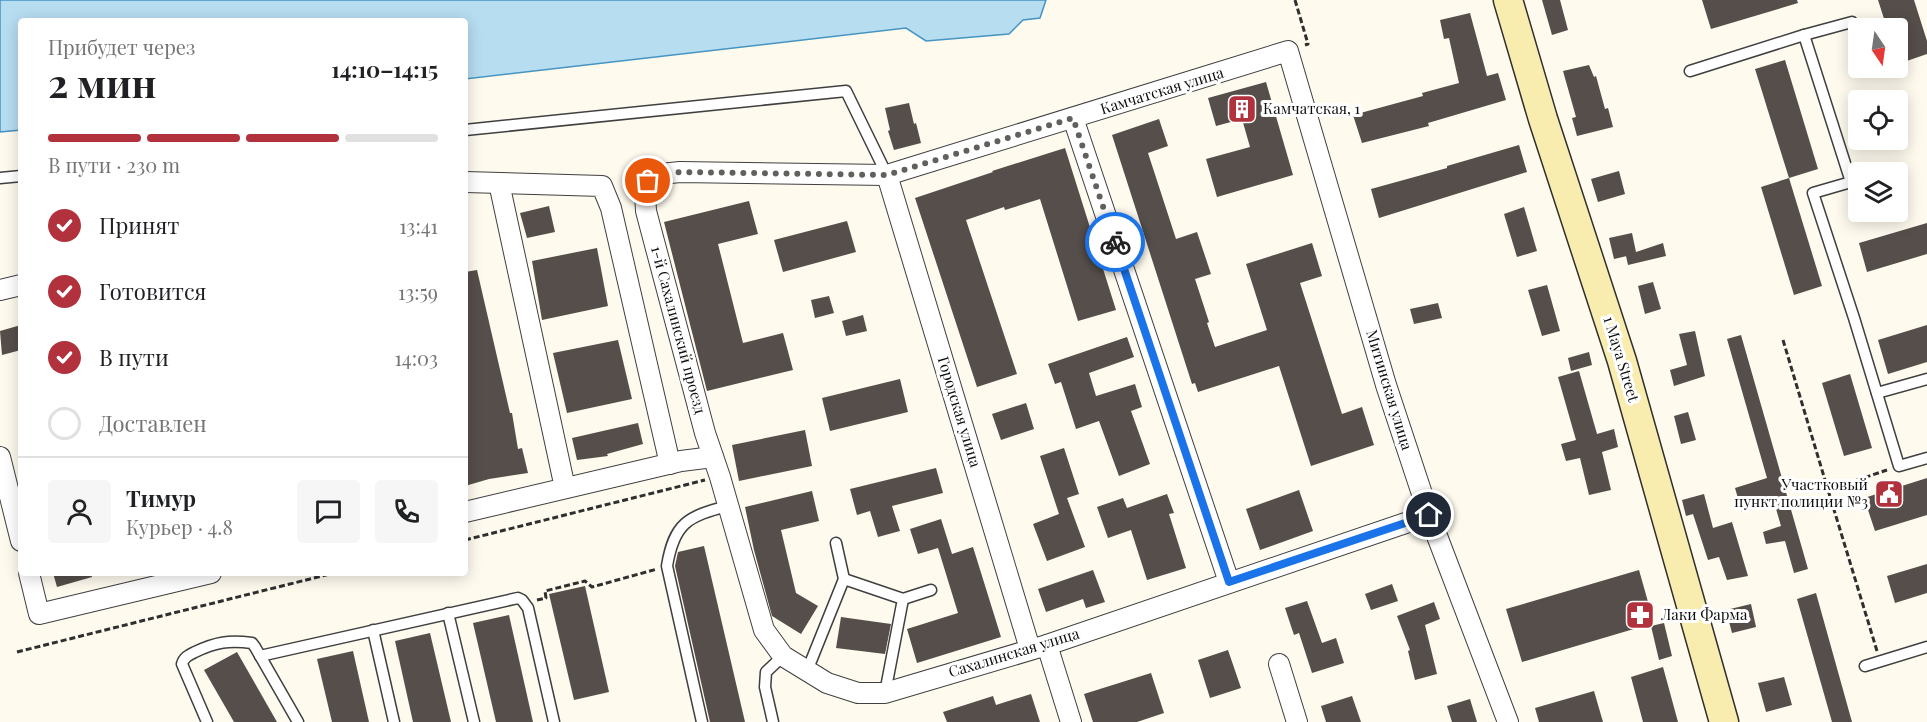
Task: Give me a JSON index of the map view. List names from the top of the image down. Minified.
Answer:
{"streets":{"street":["Камчатская улица","1-й Сахалинский проезд","1 Maya Street","Митинская улица","Городская улица","Сахалинская улица"]},"crossings":[["Камчатская улица","1-й Сахалинский проезд"],["Камчатская улица","Митинская улица"],["Камчатская улица","Городская улица"],["1-й Сахалинский проезд","Сахалинская улица"],["Митинская улица","Сахалинская улица"],["Городская улица","Сахалинская улица"]],"places":{"building":["Камчатская, 1"],"public building":["Участковый пункт полиции №3"],"pharmacy":["Лаки Фарма"]},"north":"bottom","page":{"heading":["2 мин","Прибудет через","14:10–14:15"],"panel":["Тимур","Курьер · 4.8"],"bar":"В пути · 230 m","list":[["Принят","13:41"],["Готовится","13:59"],["В пути","14:03"],"Доставлен"]}}
